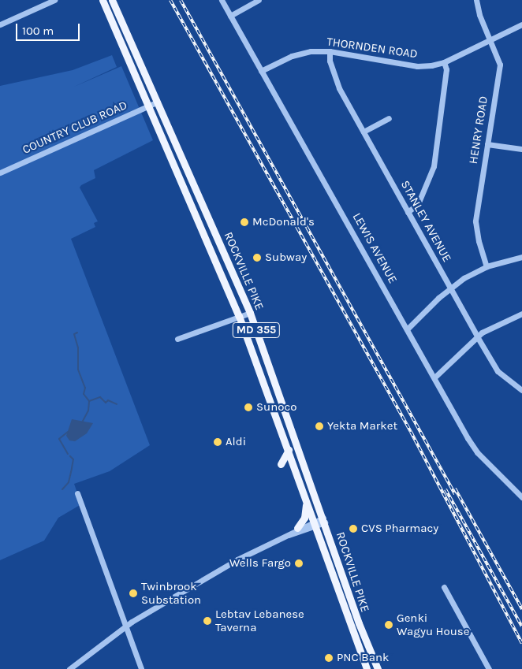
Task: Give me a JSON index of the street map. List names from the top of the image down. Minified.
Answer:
{"streets":{"main road":["ROCKVILLE PIKE","MD 355"],"street":["THORNDEN ROAD","COUNTRY CLUB ROAD","HENRY ROAD","STANLEY AVENUE","LEWIS AVENUE"]},"crossings":[["THORNDEN ROAD","HENRY ROAD"],["THORNDEN ROAD","STANLEY AVENUE"],["THORNDEN ROAD","LEWIS AVENUE"],["COUNTRY CLUB ROAD","ROCKVILLE PIKE"]],"places":["McDonald's","Subway","Sunoco","Yekta Market","Aldi","CVS Pharmacy","Wells Fargo","Twinbrook Substation","Lebtav Lebanese Taverna","Genki Wagyu House","PNC Bank"],"scale_bar":"100 m"}
